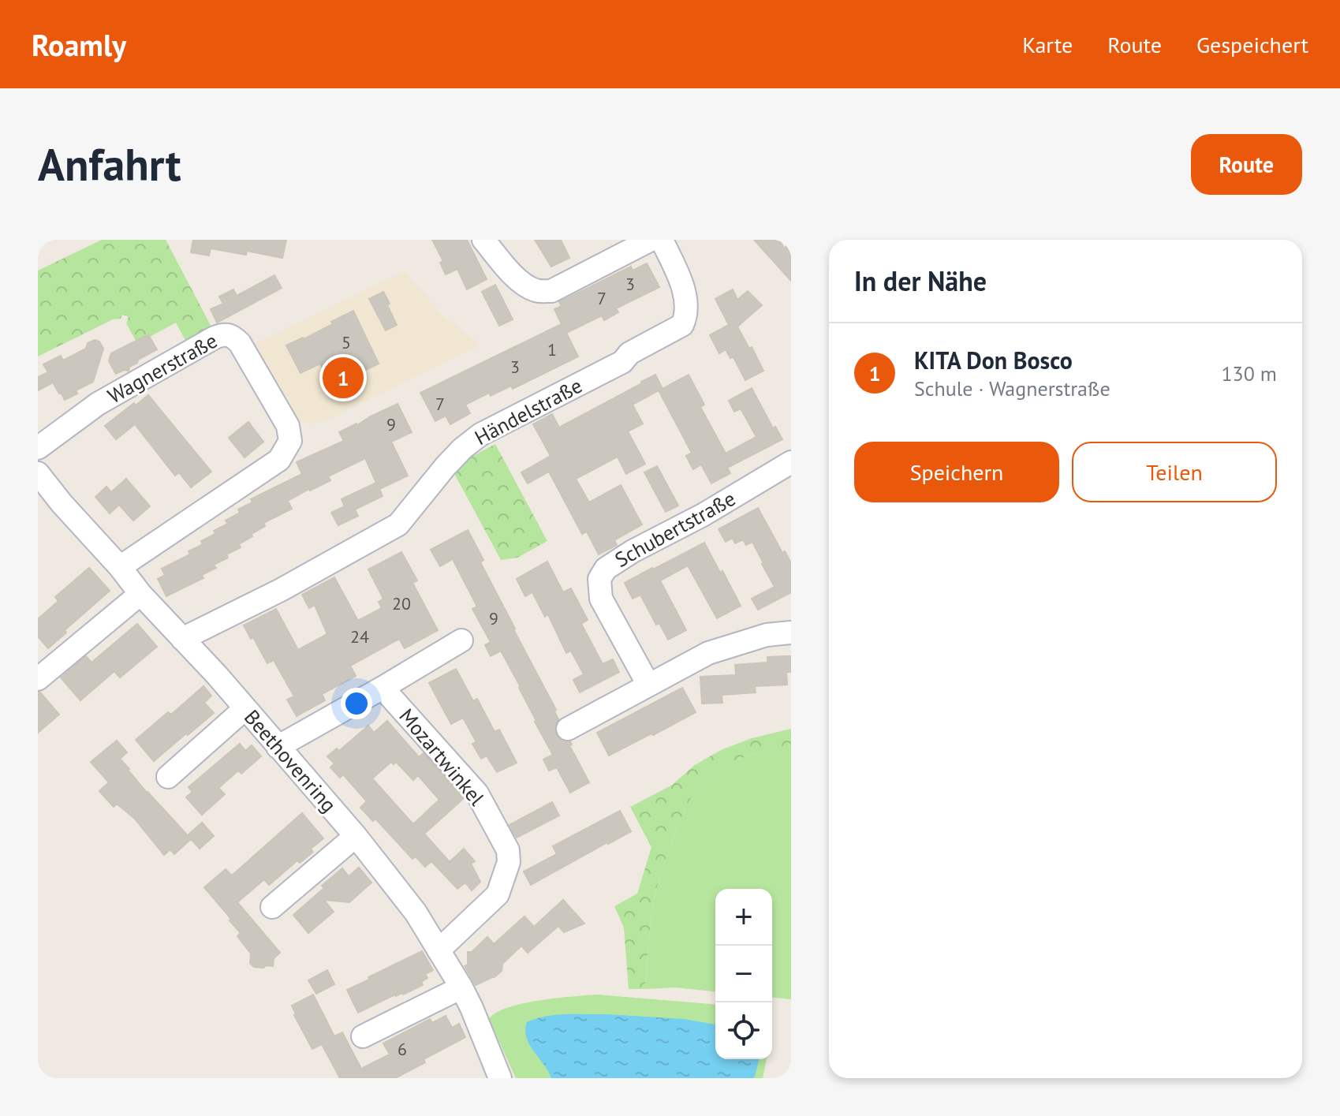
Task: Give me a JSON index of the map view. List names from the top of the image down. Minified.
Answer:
{"streets":{"street":["Wagnerstraße","Händelstraße","Schubertstraße","Mozartwinkel","Beethovenring"]},"crossings":[["Wagnerstraße","Beethovenring"],["Händelstraße","Beethovenring"],["Mozartwinkel","Beethovenring"]],"house_numbers":["3","7","5","1","3","7","9","20","9","24","6"],"page":{"header":"Roamly","nav":["Karte","Route","Gespeichert"],"buttons":["Route",["Speichern","Teilen"]],"title":"Anfahrt","heading":"In der Nähe","list":[{"mark":"1","name":"KITA Don Bosco","note":"Schule · Wagnerstraße","value":"130 m"}],"pins":"1","map_buttons":["+","−"]}}
